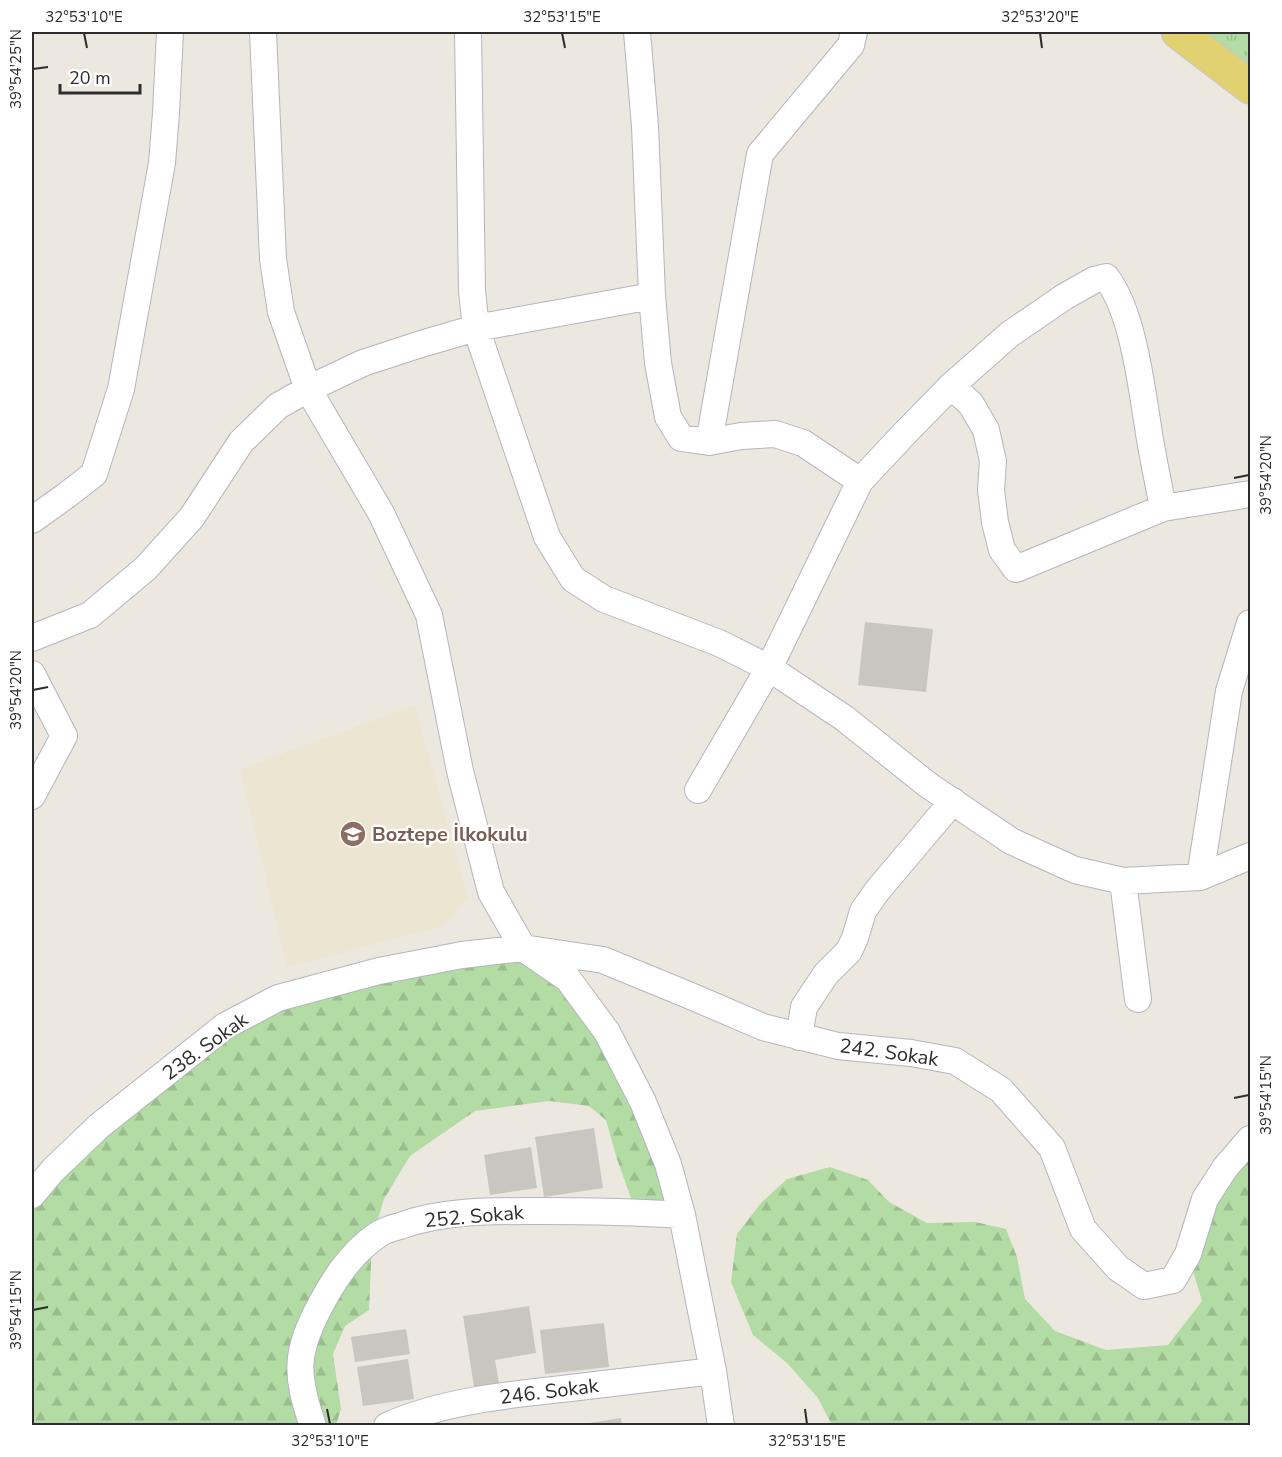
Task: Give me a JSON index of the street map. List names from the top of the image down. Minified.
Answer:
{"streets":{"street":["238. Sokak","242. Sokak","252. Sokak","246. Sokak"]},"crossings":[["238. Sokak","242. Sokak"]],"places":{"school or university":["Boztepe İlkokulu"]},"scale_bar":"20 m","coordinates":["32°53'10\"E","32°53'15\"E","32°53'20\"E","39°54'25\"N","39°54'20\"N","39°54'15\"N"]}
